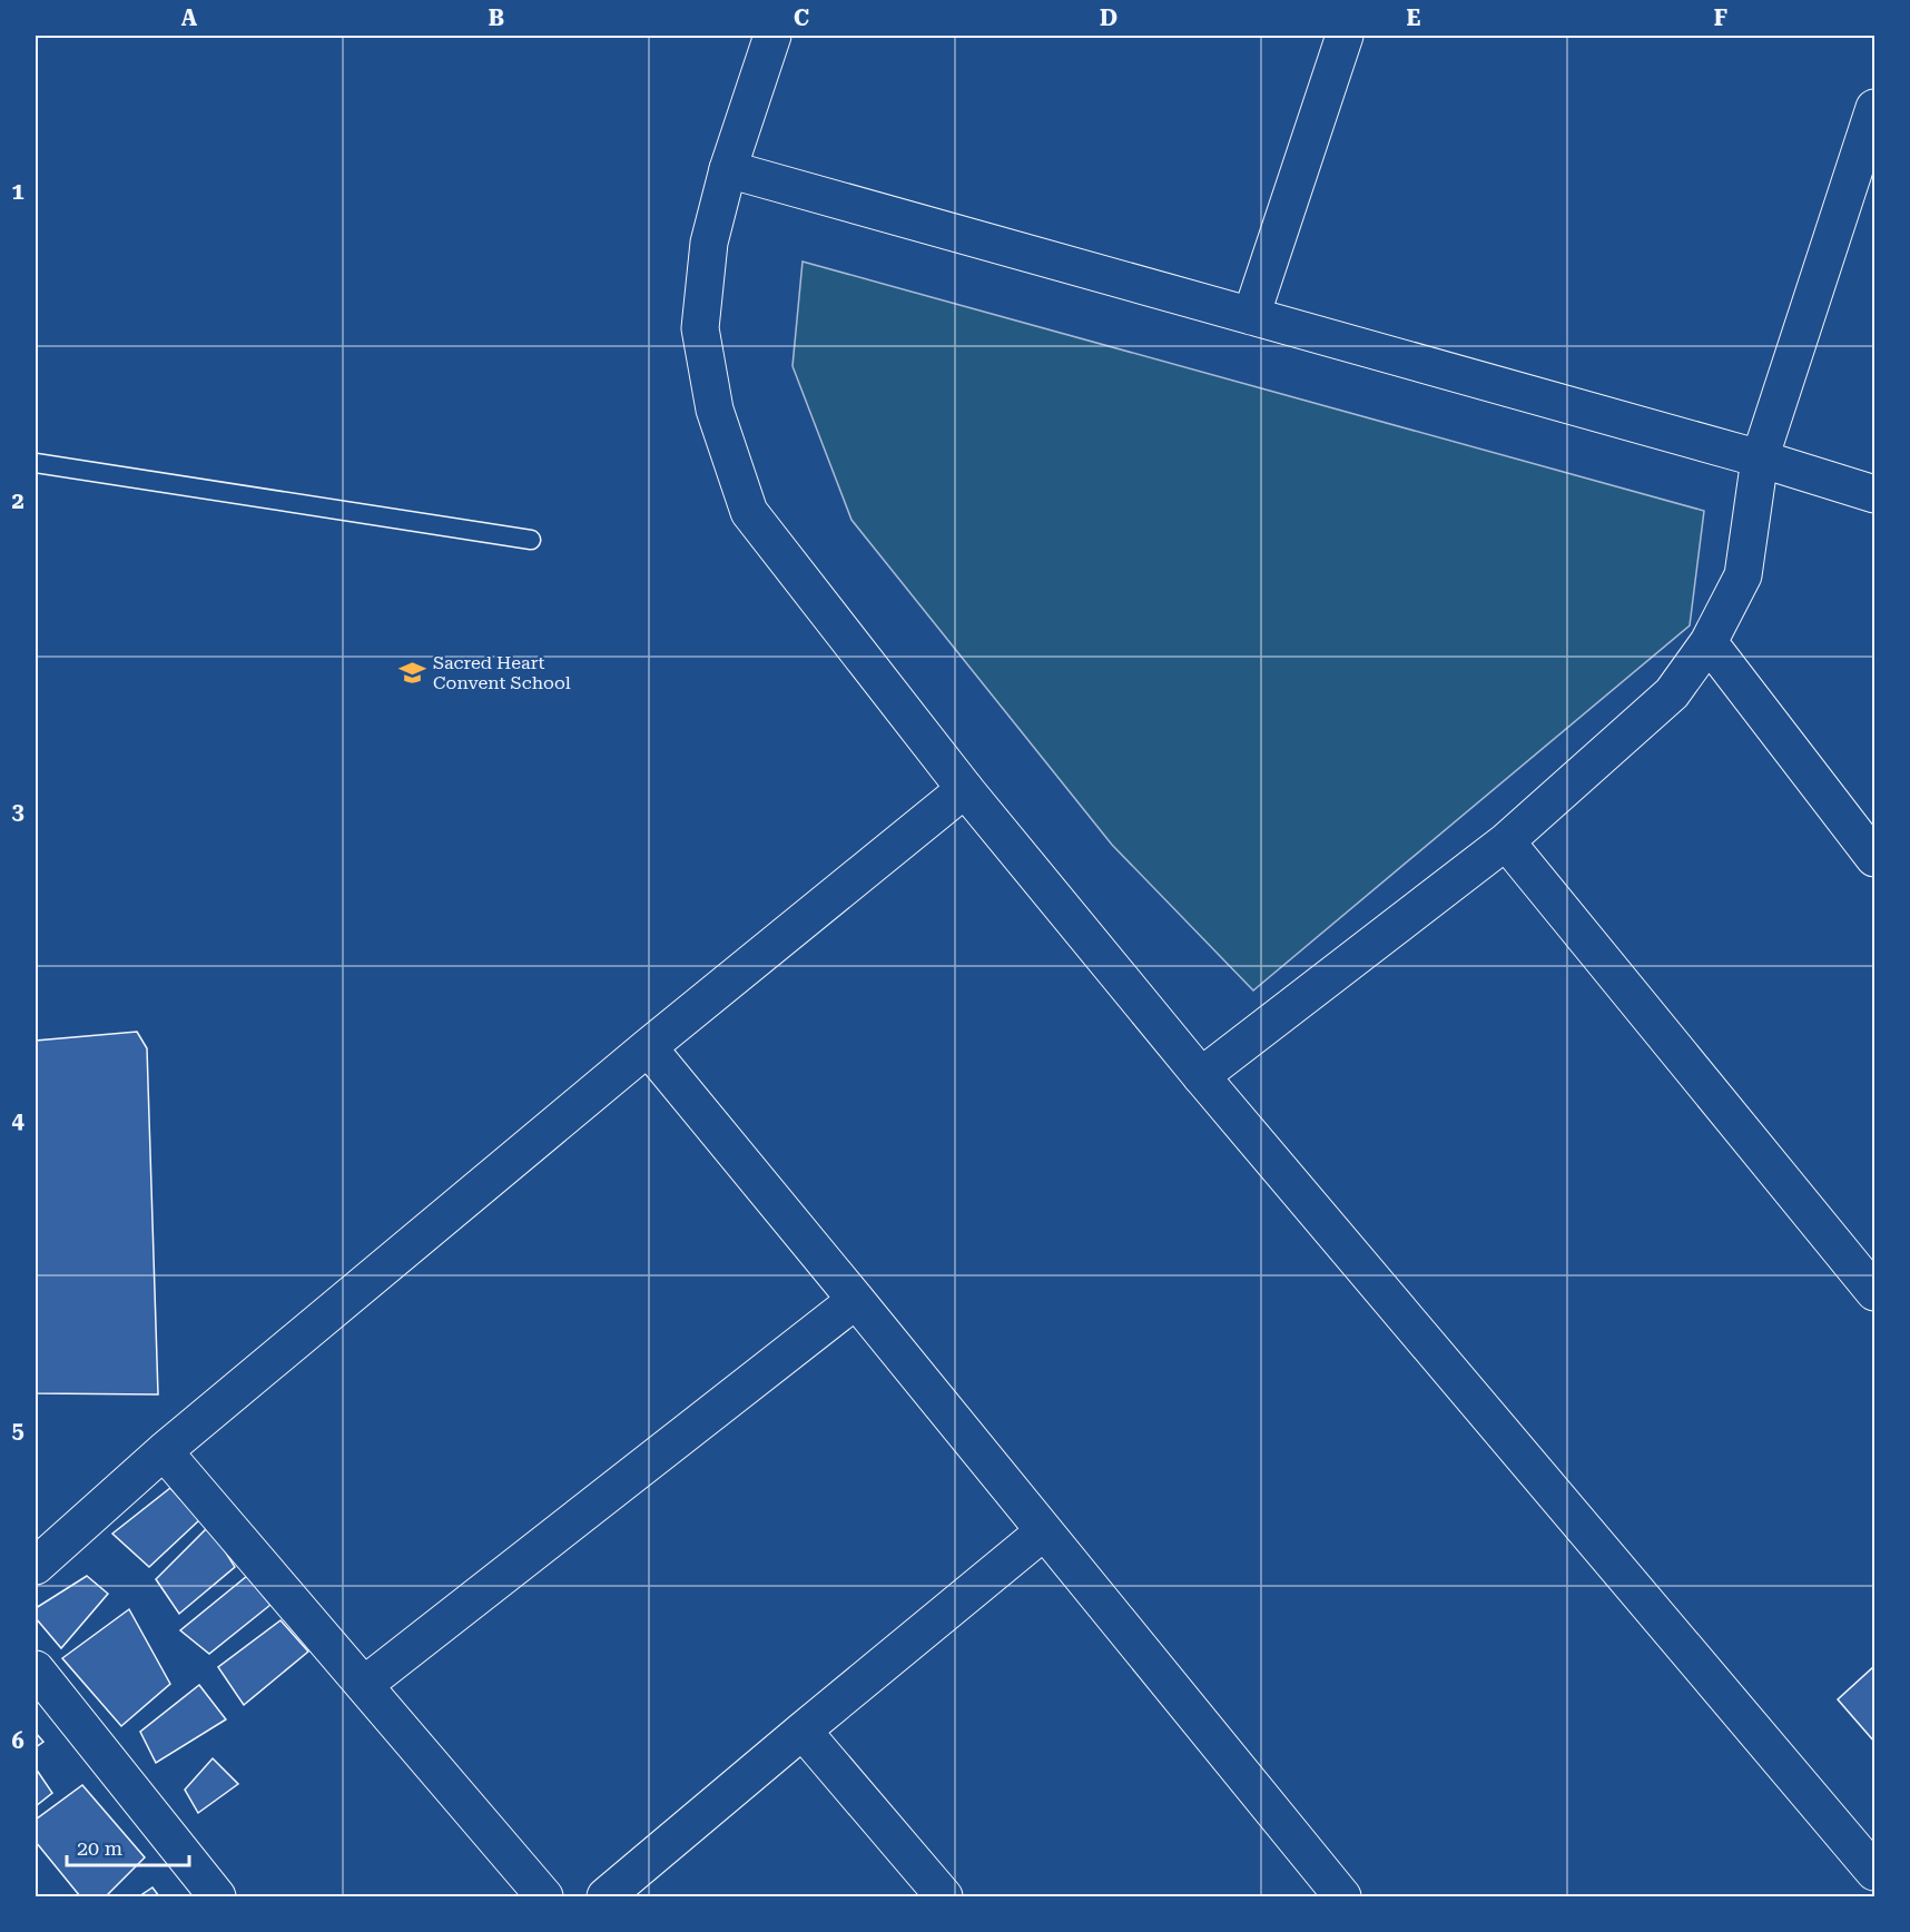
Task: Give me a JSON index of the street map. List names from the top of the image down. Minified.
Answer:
{"places":{"school or university":["Sacred Heart Convent School"]},"scale_bar":"20 m","grid":{"columns":["A","B","C","D","E","F"],"rows":["1","2","3","4","5","6"]}}
